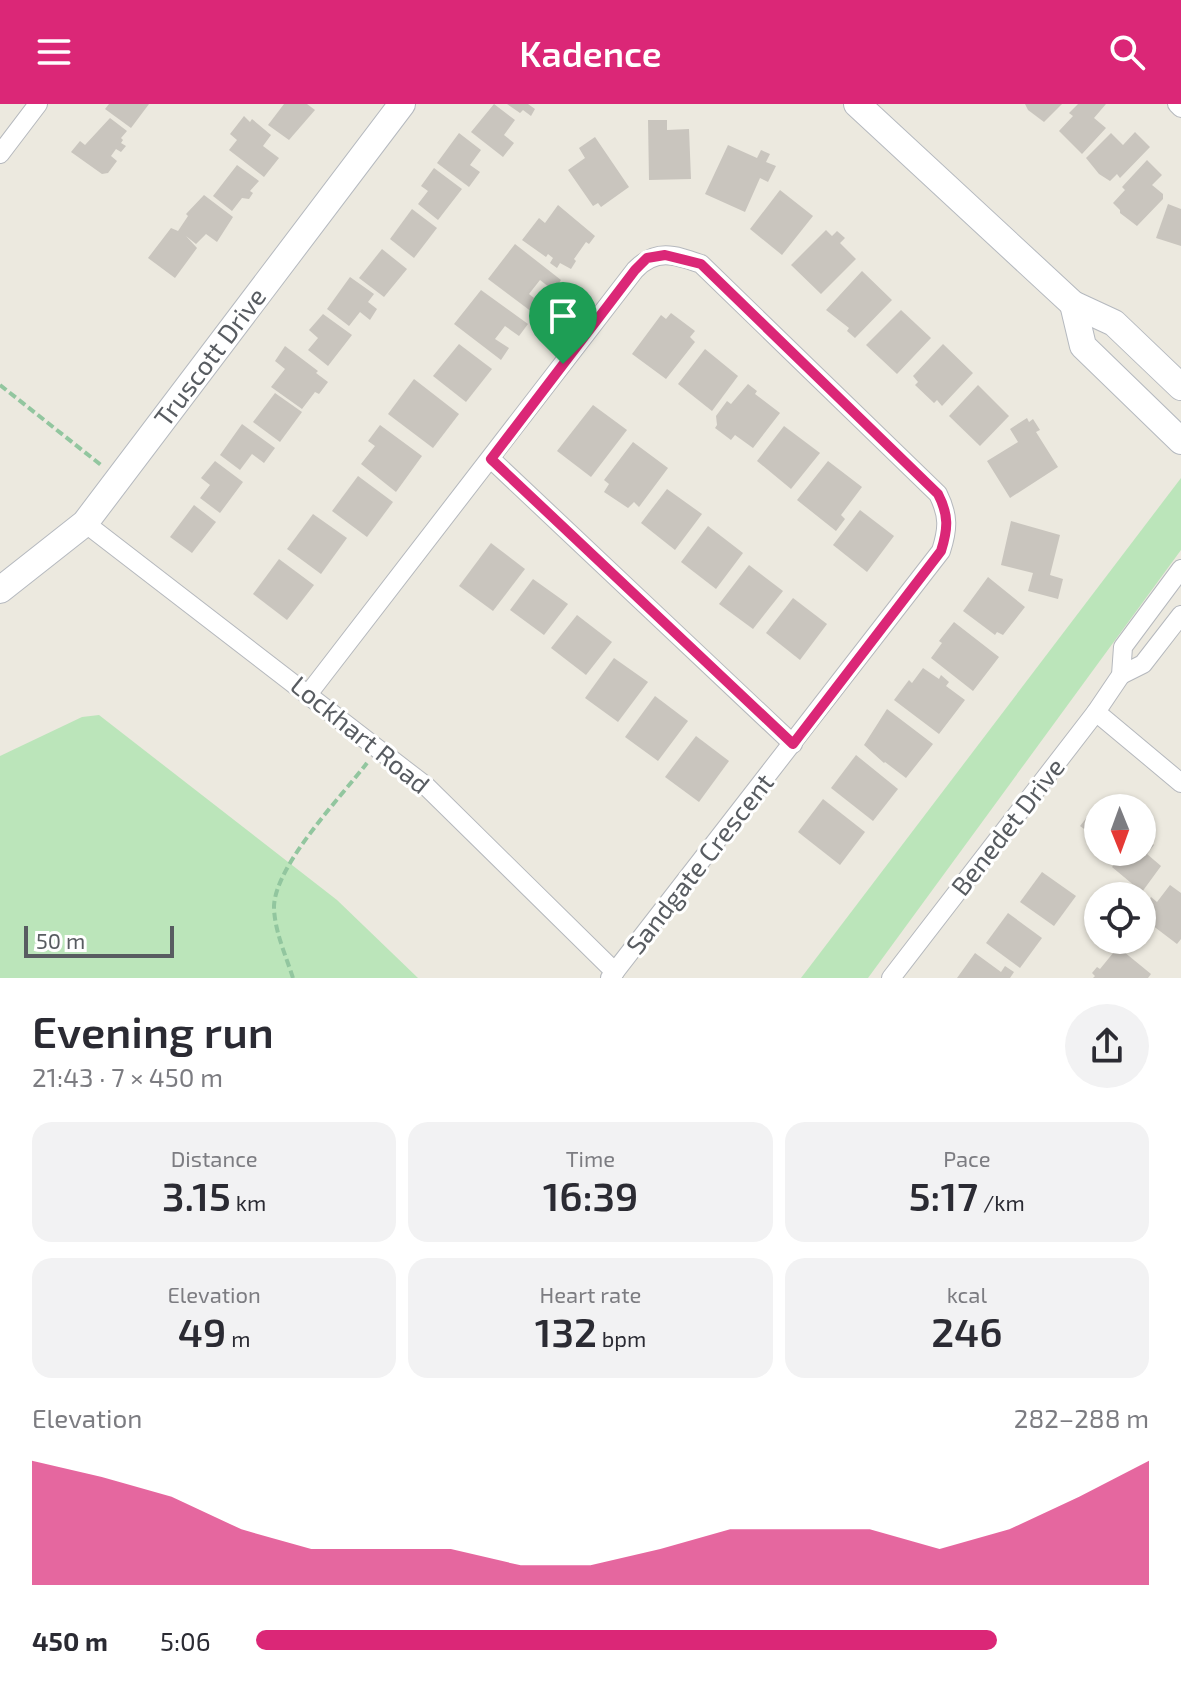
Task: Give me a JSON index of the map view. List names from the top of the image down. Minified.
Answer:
{"streets":{"street":["Truscott Drive","Lockhart Road","Benedet Drive","Sandgate Crescent"]},"crossings":[["Truscott Drive","Lockhart Road"],["Lockhart Road","Sandgate Crescent"]],"scale_bar":"50 m","north":"bottom","page":{"header":"Kadence","scale":"50 m","heading":["Evening run","21:43 · 7 × 450 m"],"stats":[["Distance","3.15 km"],["Time","16:39"],["Pace","5:17 /km"],["Elevation","49 m"],["Heart rate","132 bpm"],["kcal","246"]],"chart":["Elevation","282–288 m"],"list":[{"name":"450 m","note":"5:06"}]}}
